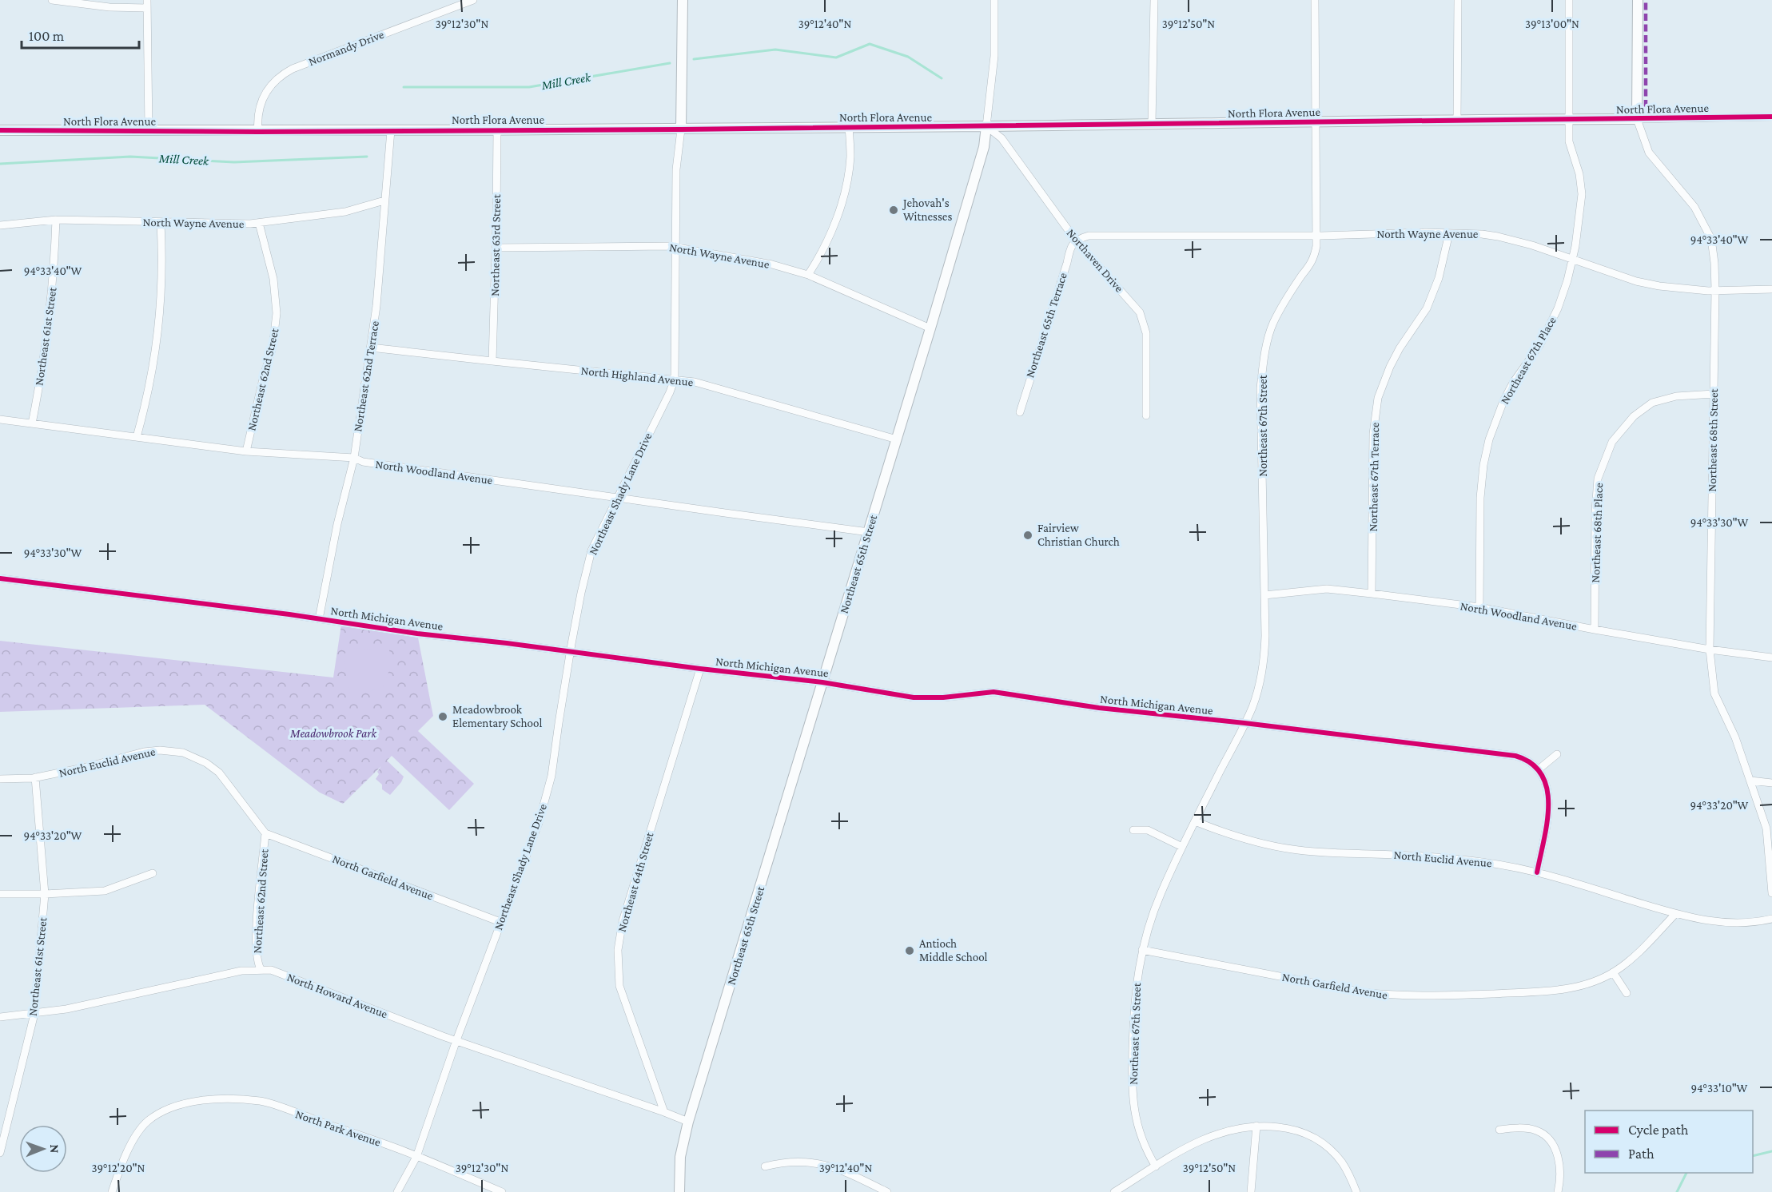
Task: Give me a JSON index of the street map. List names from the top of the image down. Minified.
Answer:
{"streets":{"street":["Normandy Drive","North Flora Avenue","North Wayne Avenue","Northeast 63rd Street","Northaven Drive","Northeast 65th Terrace","Northeast 61st Street","Northeast 67th Place","Northeast 62nd Terrace","North Highland Avenue","Northeast 62nd Street","Northeast 67th Street","Northeast 68th Street","North Woodland Avenue","Northeast 67th Terrace","Northeast Shady Lane Drive","Northeast 68th Place","Northeast 65th Street","North Michigan Avenue","North Euclid Avenue","North Garfield Avenue","Northeast 64th Street","North Howard Avenue","North Park Avenue"]},"crossings":[["Normandy Drive","North Flora Avenue"],["North Flora Avenue","Northeast 63rd Street"],["North Flora Avenue","Northaven Drive"],["North Flora Avenue","Northeast 67th Place"],["North Flora Avenue","Northeast 62nd Terrace"],["North Flora Avenue","Northeast 67th Street"],["North Flora Avenue","Northeast 68th Street"],["North Flora Avenue","Northeast Shady Lane Drive"],["North Flora Avenue","Northeast 65th Street"],["North Wayne Avenue","Northeast 63rd Street"],["North Wayne Avenue","Northaven Drive"],["North Wayne Avenue","Northeast 65th Terrace"],["North Wayne Avenue","Northeast 61st Street"],["North Wayne Avenue","Northeast 67th Place"],["North Wayne Avenue","Northeast 62nd Terrace"],["North Wayne Avenue","Northeast 62nd Street"],["North Wayne Avenue","Northeast 67th Street"],["North Wayne Avenue","Northeast 68th Street"],["North Wayne Avenue","Northeast 67th Terrace"],["North Wayne Avenue","Northeast Shady Lane Drive"],["North Wayne Avenue","Northeast 65th Street"],["Northeast 63rd Street","North Highland Avenue"],["Northaven Drive","Northeast 65th Terrace"],["Northaven Drive","Northeast 65th Street"],["Northeast 61st Street","North Woodland Avenue"],["Northeast 61st Street","North Euclid Avenue"],["Northeast 61st Street","North Howard Avenue"],["Northeast 67th Place","North Woodland Avenue"],["Northeast 62nd Terrace","North Highland Avenue"],["Northeast 62nd Terrace","North Woodland Avenue"],["Northeast 62nd Terrace","North Michigan Avenue"],["North Highland Avenue","Northeast Shady Lane Drive"],["North Highland Avenue","Northeast 65th Street"],["Northeast 62nd Street","North Woodland Avenue"],["Northeast 62nd Street","North Euclid Avenue"],["Northeast 62nd Street","North Garfield Avenue"],["Northeast 62nd Street","North Howard Avenue"],["Northeast 67th Street","North Woodland Avenue"],["Northeast 67th Street","North Michigan Avenue"],["Northeast 67th Street","North Euclid Avenue"],["Northeast 67th Street","North Garfield Avenue"],["Northeast 68th Street","North Woodland Avenue"],["Northeast 68th Street","Northeast 68th Place"],["North Woodland Avenue","Northeast 67th Terrace"],["North Woodland Avenue","Northeast Shady Lane Drive"],["North Woodland Avenue","Northeast 68th Place"],["North Woodland Avenue","Northeast 65th Street"],["Northeast Shady Lane Drive","North Michigan Avenue"],["Northeast Shady Lane Drive","North Garfield Avenue"],["Northeast Shady Lane Drive","North Howard Avenue"],["Northeast Shady Lane Drive","North Park Avenue"],["Northeast 65th Street","North Michigan Avenue"],["North Michigan Avenue","Northeast 64th Street"],["North Euclid Avenue","North Garfield Avenue"],["Northeast 64th Street","North Howard Avenue"]],"water":["Mill Creek"],"parks":["Meadowbrook Park"],"places":["Jehovah's Witnesses","Fairview Christian Church","Meadowbrook Elementary School","Antioch Middle School"],"legend":["Cycle path","Path"],"scale_bar":"100 m","north":"right","coordinates":["39°12'30\"N","39°12'40\"N","39°12'50\"N","39°13'00\"N","94°33'40\"W","94°33'30\"W","94°33'20\"W","94°33'10\"W","39°12'20\"N"]}
